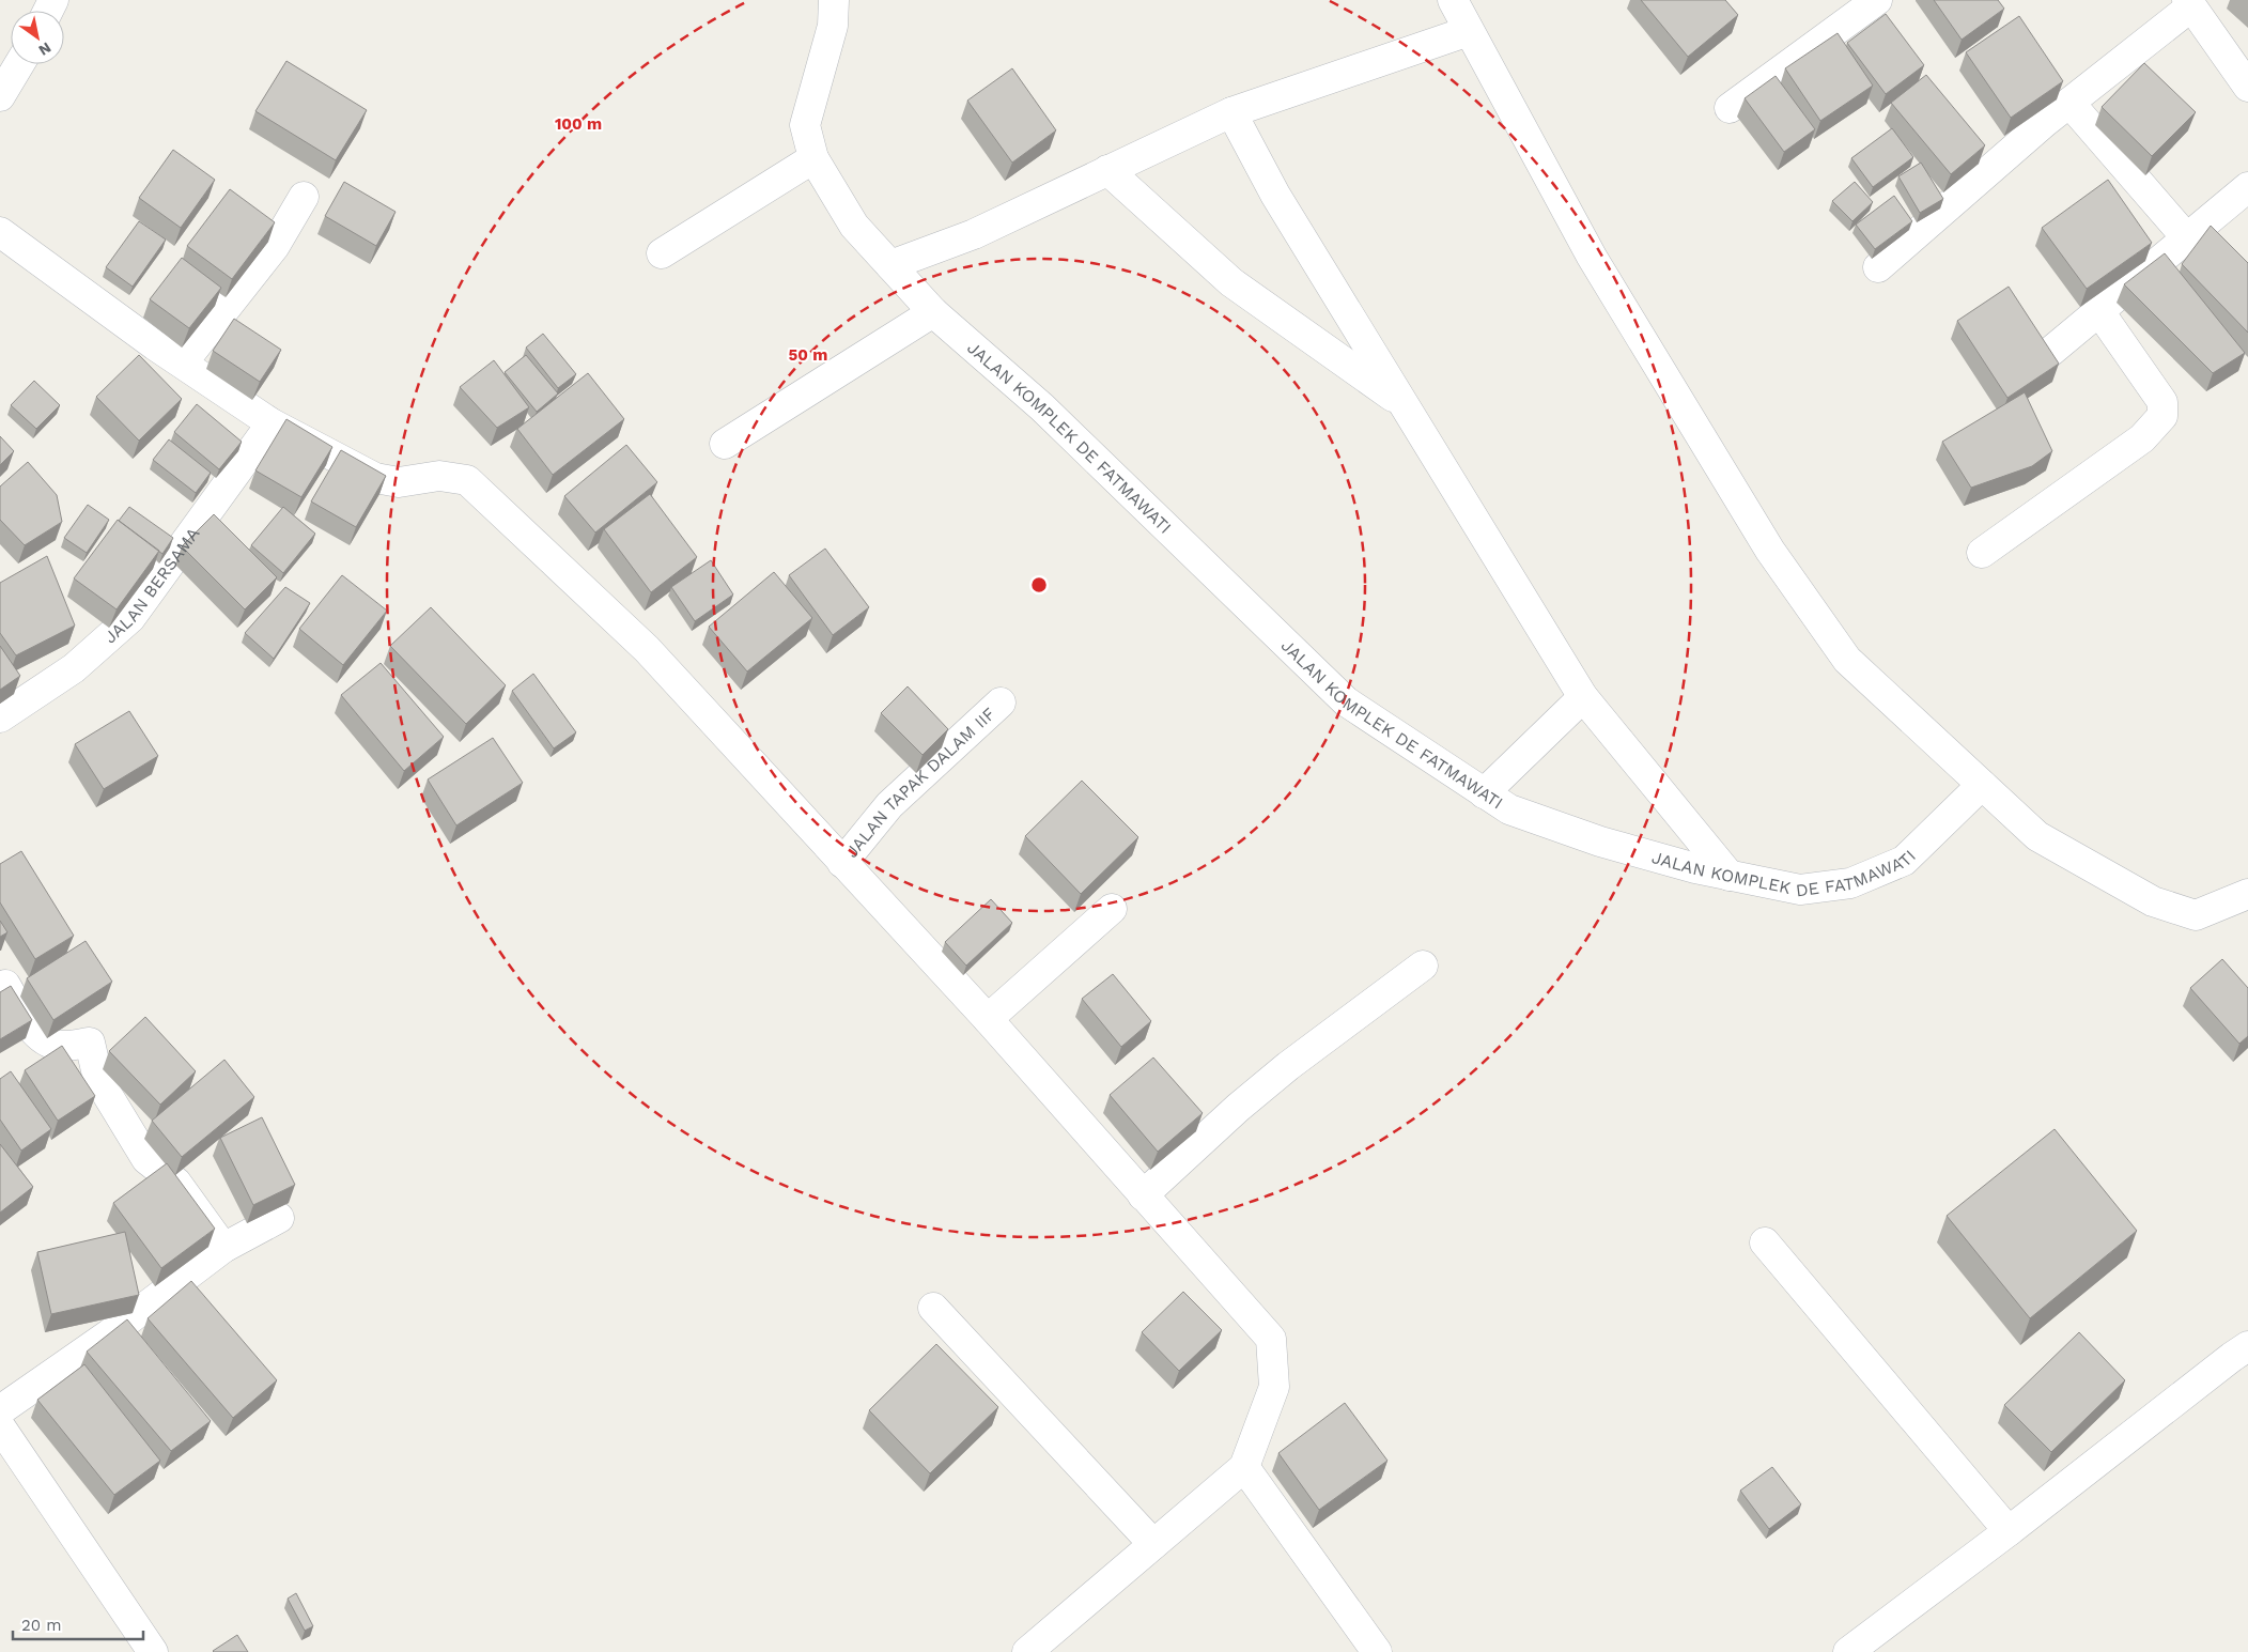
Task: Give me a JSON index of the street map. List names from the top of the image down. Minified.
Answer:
{"streets":{"street":["JALAN KOMPLEK DE FATMAWATI","JALAN BERSAMA","JALAN TAPAK DALAM IIF"]},"scale_bar":"20 m","north":"bottom right","rings":["100 m","50 m"]}
